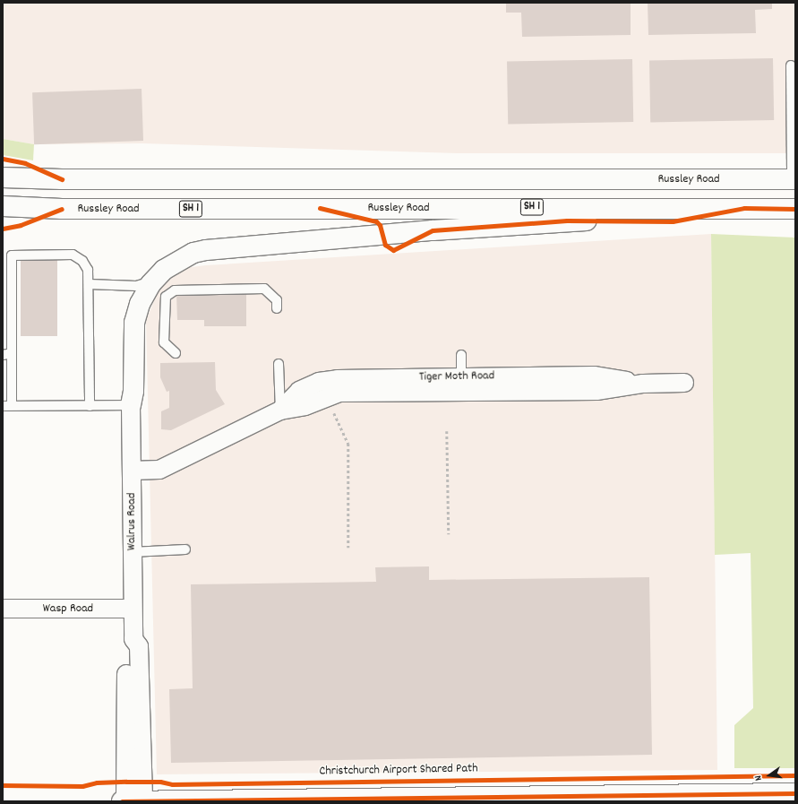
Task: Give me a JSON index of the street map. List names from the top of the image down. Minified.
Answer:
{"streets":{"main road":["Russley Road","SH 1"],"street":["Tiger Moth Road","Walrus Road","Wasp Road"],"cycle path":["Christchurch Airport Shared Path"]},"crossings":[["Tiger Moth Road","Walrus Road"],["Walrus Road","Wasp Road"]],"north":"left"}
